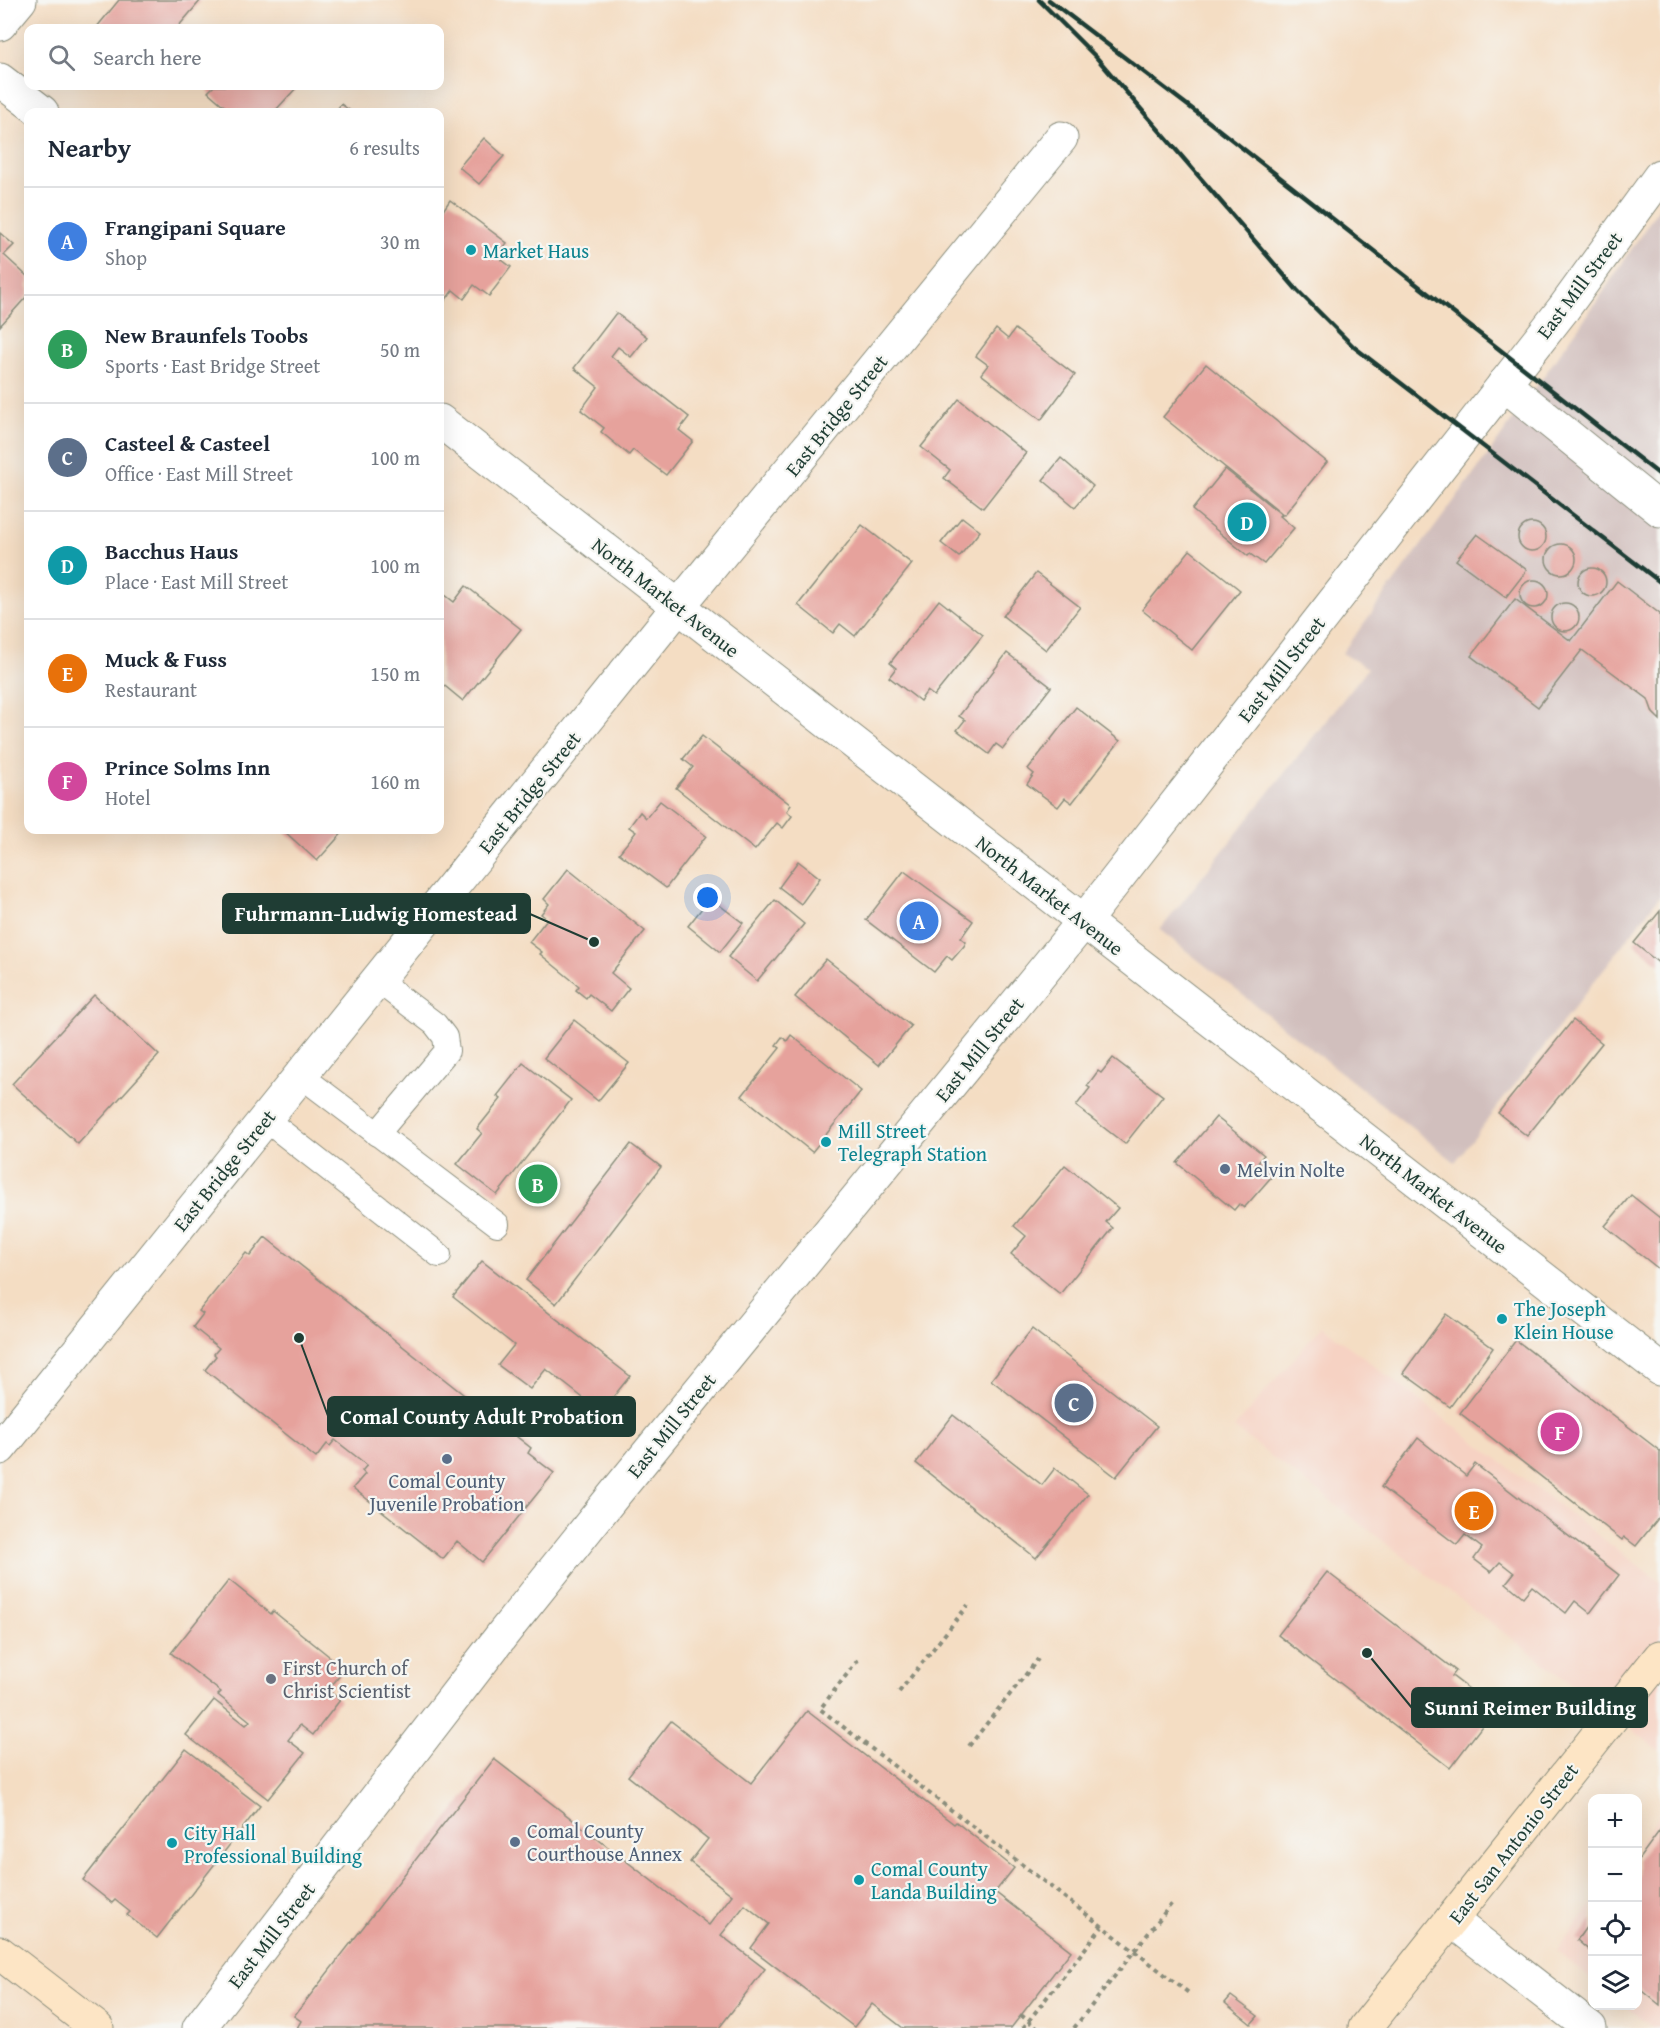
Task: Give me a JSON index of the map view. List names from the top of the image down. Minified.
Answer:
{"streets":{"main road":["East San Antonio Street"],"street":["East Mill Street","East Bridge Street","North Market Avenue"]},"crossings":[["East Mill Street","North Market Avenue"],["East Bridge Street","North Market Avenue"]],"places":["Market Haus","Fuhrmann-Ludwig Homestead","Mill Street Telegraph Station","Melvin Nolte","The Joseph Klein House","Comal County Adult Probation","Comal County Juvenile Probation","Sunni Reimer Building","First Church of Christ Scientist","Comal County Courthouse Annex","City Hall Professional Building","Comal County Landa Building"],"page":{"search":"Search here","heading":["Nearby","6 results"],"list":[{"mark":"A","name":"Frangipani Square","note":"Shop","value":"30 m"},{"mark":"B","name":"New Braunfels Toobs","note":"Sports · East Bridge Street","value":"50 m"},{"mark":"C","name":"Casteel & Casteel","note":"Office · East Mill Street","value":"100 m"},{"mark":"D","name":"Bacchus Haus","note":"Place · East Mill Street","value":"100 m"},{"mark":"E","name":"Muck & Fuss","note":"Restaurant","value":"150 m"},{"mark":"F","name":"Prince Solms Inn","note":"Hotel","value":"160 m"}],"pins":["D","A","B","C","F","E"],"map_buttons":["+","−"]}}
